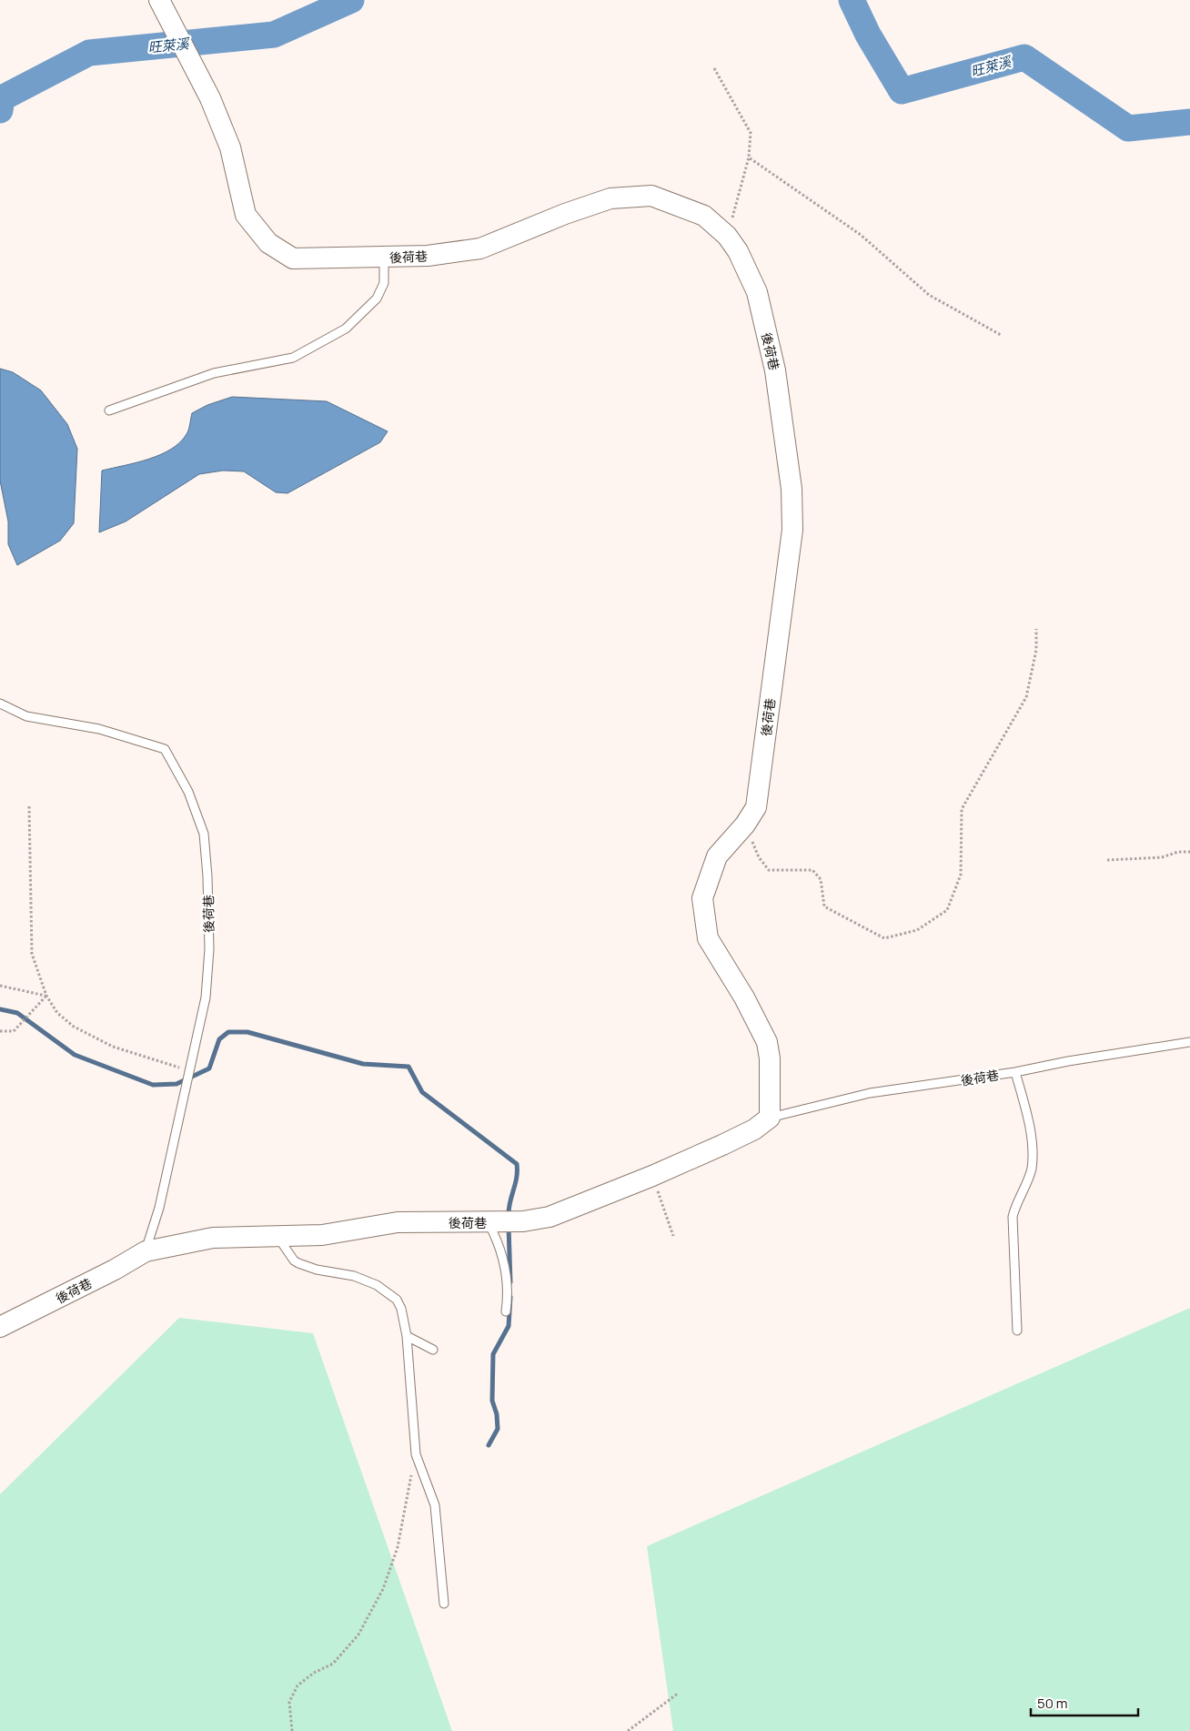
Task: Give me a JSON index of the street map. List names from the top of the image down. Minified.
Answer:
{"streets":{"street":["後荷巷"]},"water":["旺萊溪"],"scale_bar":"50 m"}
